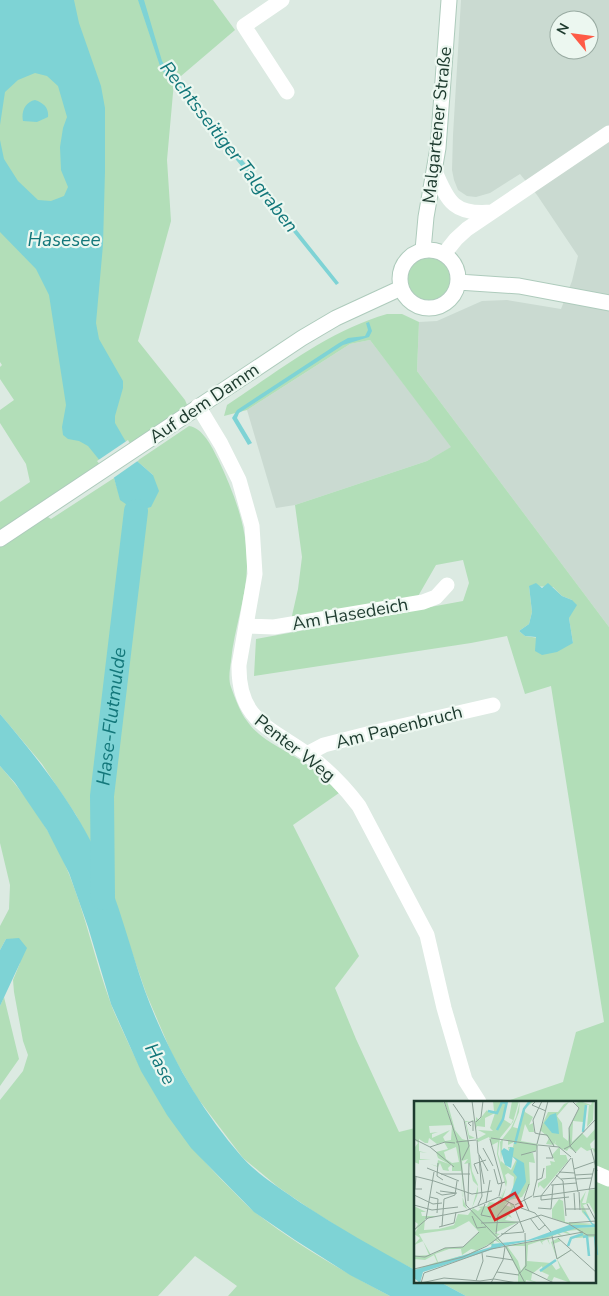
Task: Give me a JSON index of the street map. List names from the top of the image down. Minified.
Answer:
{"streets":{"street":["Malgartener Straße","Auf dem Damm","Am Hasedeich","Am Papenbruch","Penter Weg"]},"crossings":[["Malgartener Straße","Auf dem Damm"],["Auf dem Damm","Penter Weg"],["Am Hasedeich","Penter Weg"],["Am Papenbruch","Penter Weg"]],"water":["Rechtsseitiger Talgraben","Hasesee","Hase-Flutmulde","Hase"],"north":"top left"}
